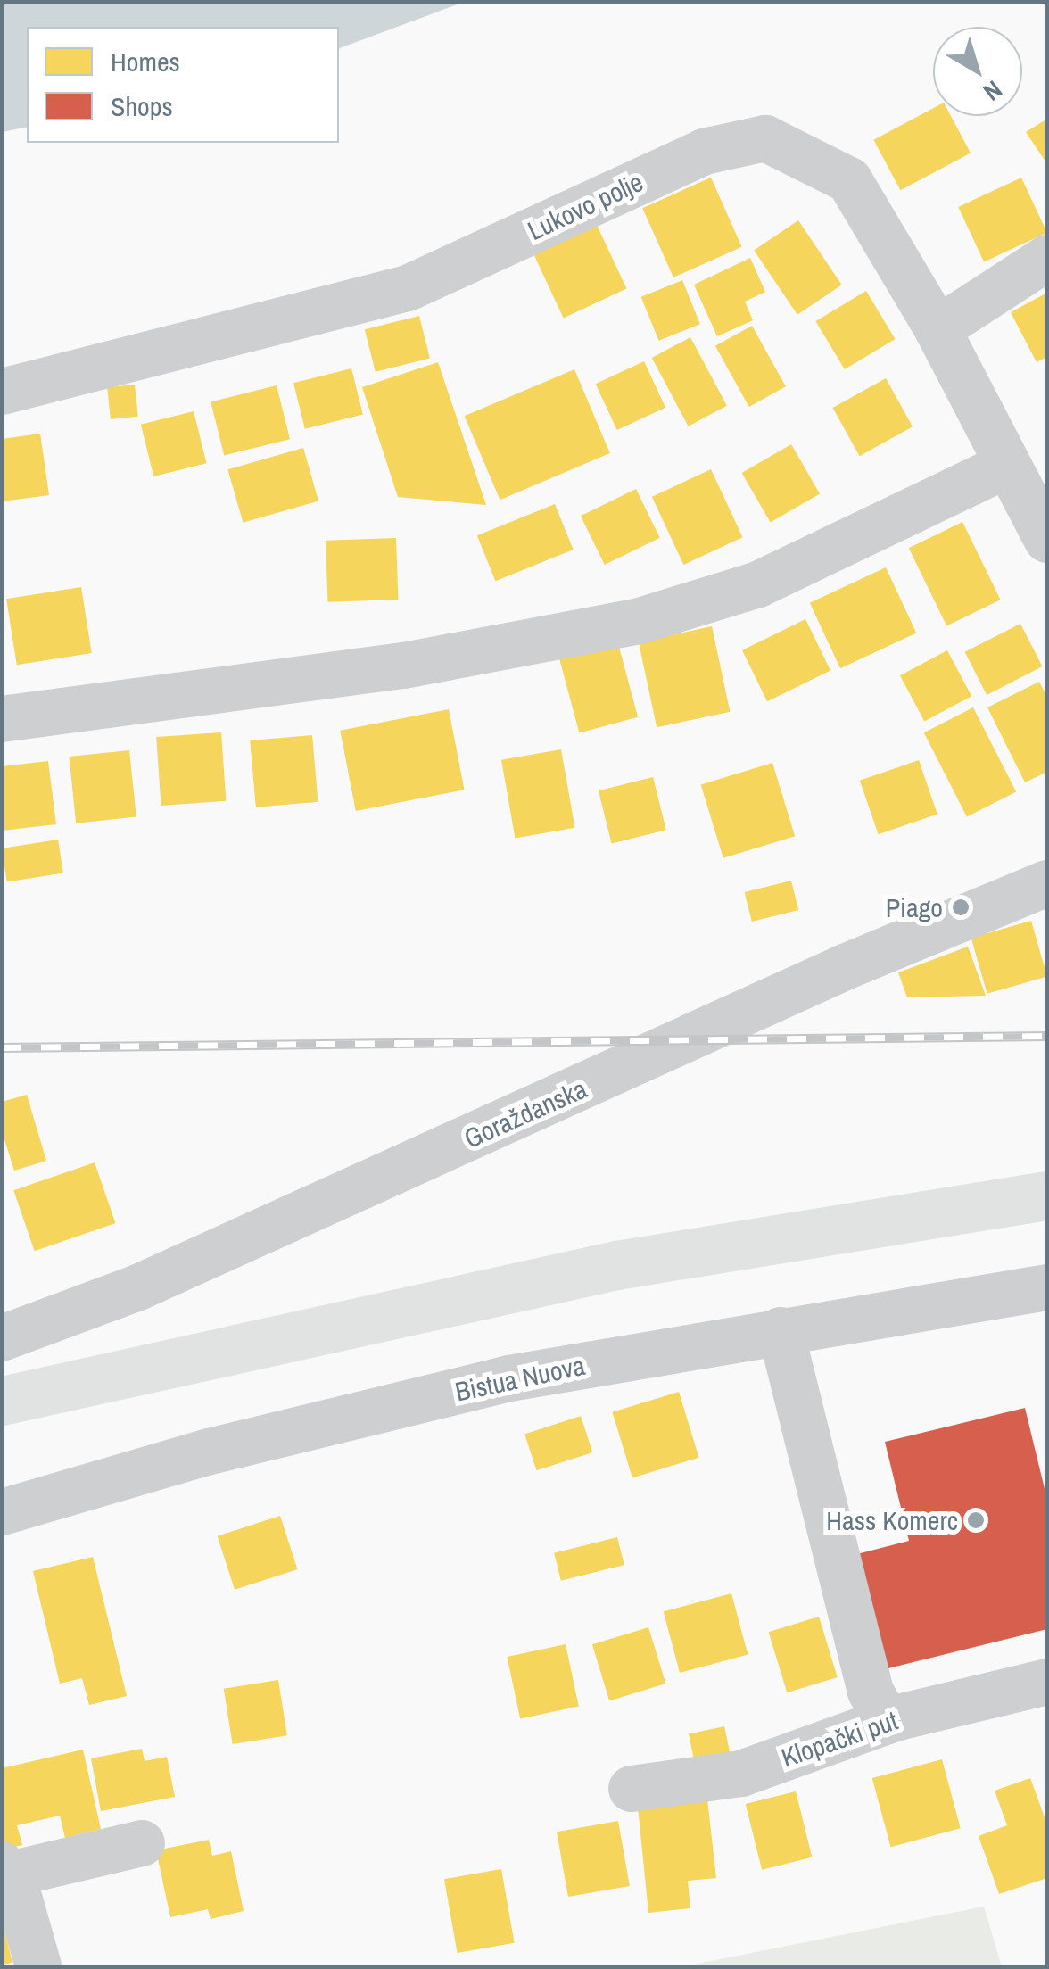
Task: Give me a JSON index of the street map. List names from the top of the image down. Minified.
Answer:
{"streets":{"street":["Lukovo polje","Goraždanska","Bistua Nuova","Klopački put"]},"places":["Piago","Hass Komerc"],"legend":["Homes","Shops"],"north":"bottom right"}
